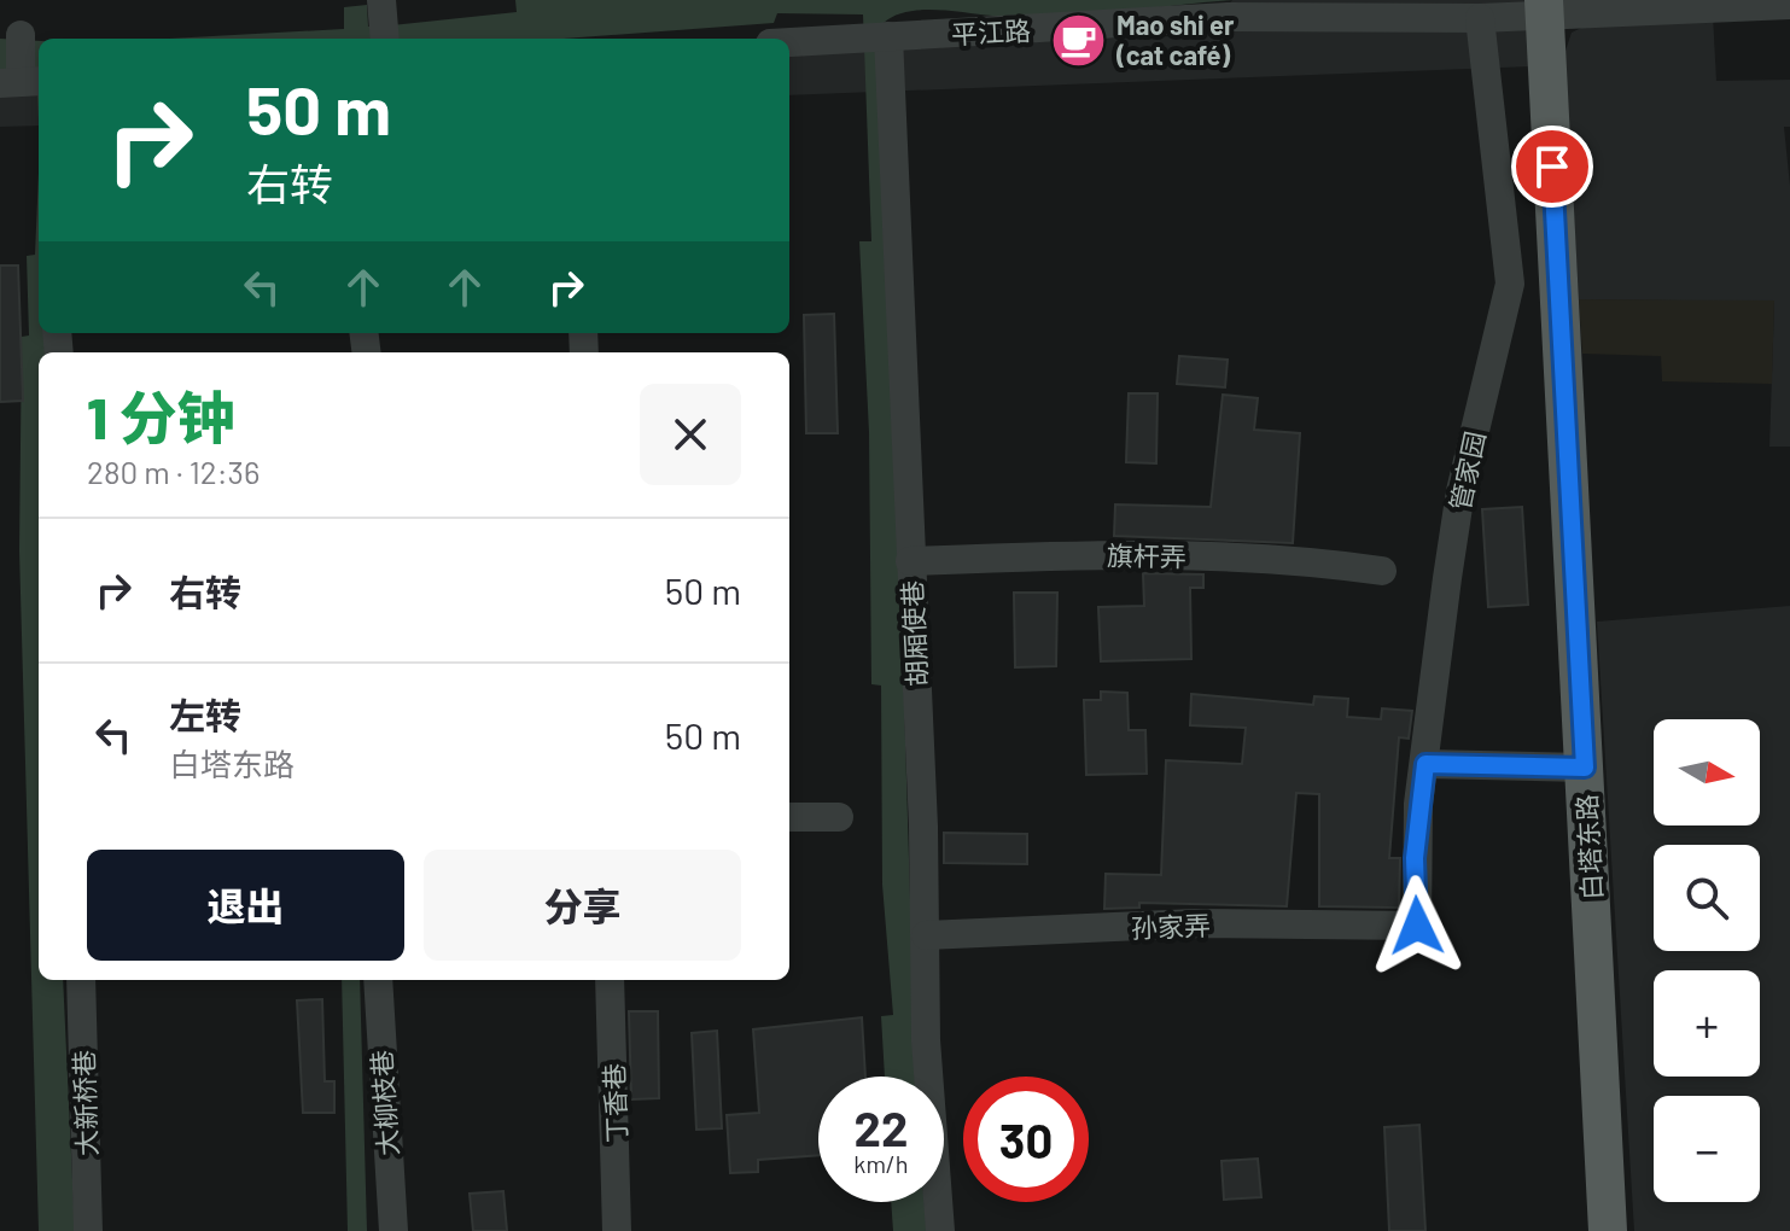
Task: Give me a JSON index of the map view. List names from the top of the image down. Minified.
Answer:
{"streets":{"main road":["白塔东路"],"street":["平江路","管家园","旗杆弄","胡厢使巷","孙家弄","大新桥巷","大柳枝巷","丁香巷"]},"crossings":[["平江路","管家园"],["平江路","胡厢使巷"],["平江路","白塔东路"],["管家园","孙家弄"],["旗杆弄","胡厢使巷"],["胡厢使巷","孙家弄"]],"places":{"cafe":["Mao shi er (cat café)"]},"north":"right","page":{"turn":["50 m","右转"],"heading":["1 分钟","280 m · 12:36"],"list":[{"name":"右转","value":"50 m"},{"name":"左转","note":"白塔东路","value":"50 m"}],"map_buttons":["+","−"],"buttons":["退出","分享"],"speed":"22 km/h","limit":"30"}}
